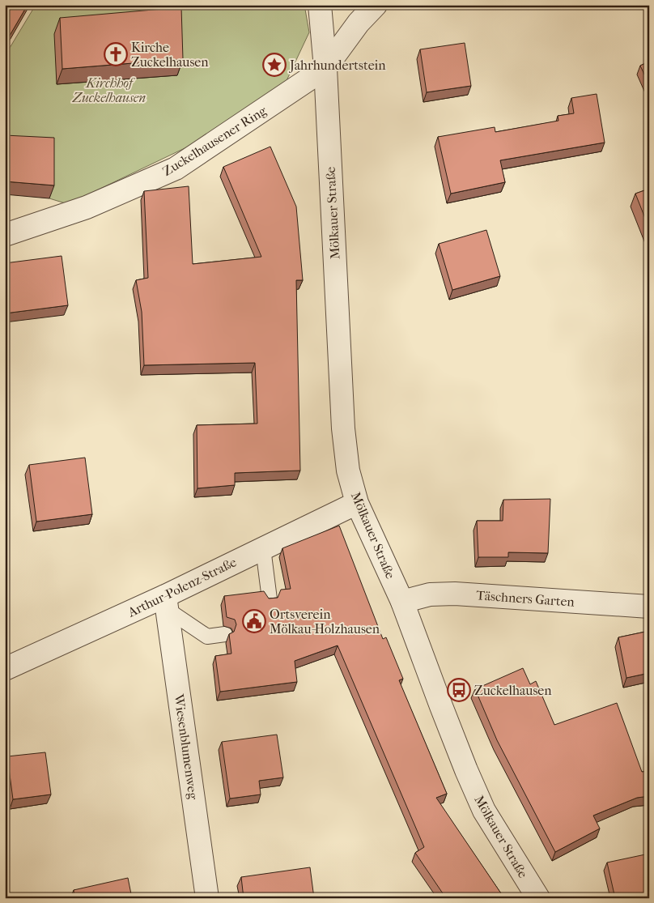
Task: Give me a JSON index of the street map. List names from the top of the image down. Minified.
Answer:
{"streets":{"street":["Zuckelhausener Ring","Mölkauer Straße","Arthur-Polenz-Straße","Täschners Garten","Wiesenblumenweg"]},"crossings":[["Zuckelhausener Ring","Mölkauer Straße"],["Mölkauer Straße","Arthur-Polenz-Straße"],["Mölkauer Straße","Täschners Garten"],["Arthur-Polenz-Straße","Wiesenblumenweg"]],"parks":["Kirchhof Zuckelhausen"],"places":{"church":["Kirche Zuckelhausen"],"place":["Jahrhundertstein"],"public building":["Ortsverein Mölkau-Holzhausen"],"bus stop":["Zuckelhausen"]}}
